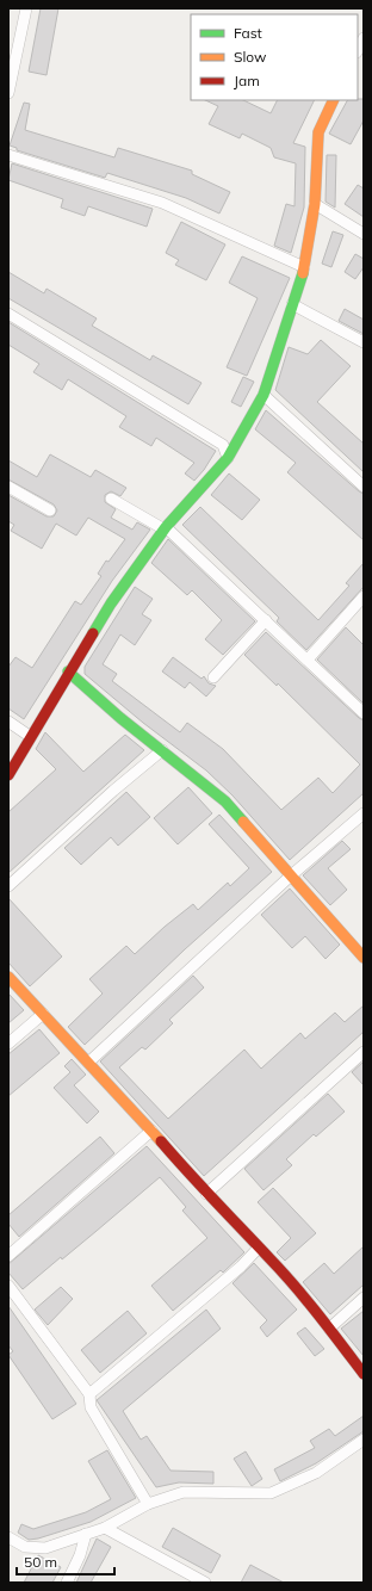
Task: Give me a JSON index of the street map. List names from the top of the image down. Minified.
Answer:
{"legend":["Fast","Slow","Jam"],"scale_bar":"50 m"}
